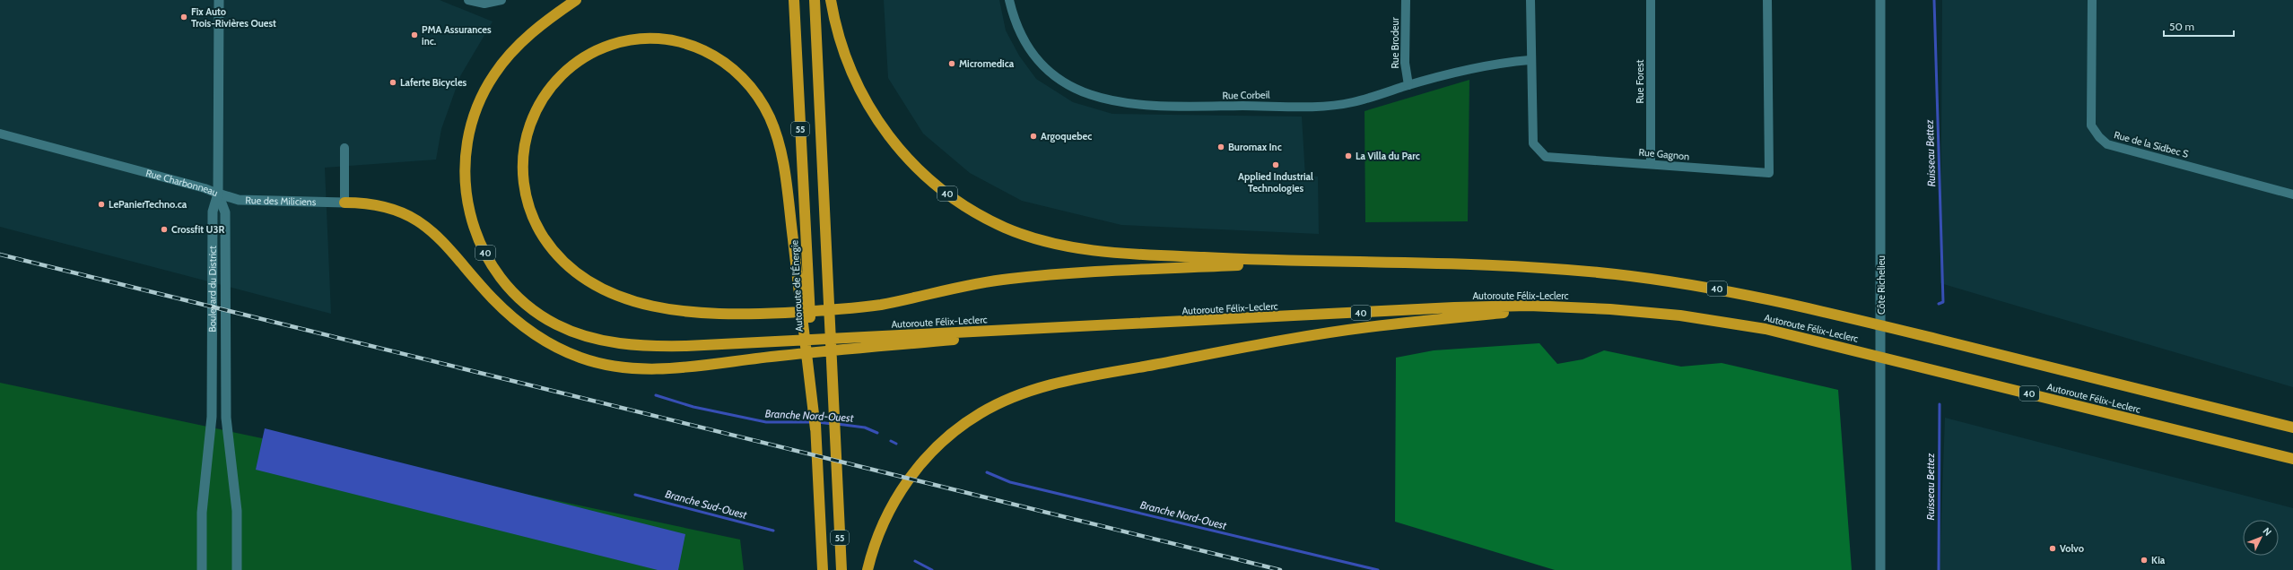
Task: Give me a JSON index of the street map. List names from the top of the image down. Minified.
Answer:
{"streets":{"highway":["55","40","Autoroute de l'Énergie","Autoroute Félix-Leclerc"],"street":["Rue Brodeur","Rue Forest","Rue Corbeil","Rue de la Sidbec S","Rue Gagnon","Rue Charbonneau","Rue des Miliciens","Côte Richelieu","Boulevard du District"]},"crossings":[["Rue Brodeur","Rue Corbeil"],["Rue Forest","Rue Gagnon"],["Rue Corbeil","Rue Gagnon"],["Rue Charbonneau","Rue des Miliciens"],["Rue Charbonneau","Boulevard du District"],["Rue des Miliciens","Boulevard du District"]],"water":["Ruisseau Bettez","Branche Nord-Ouest","Branche Sud-Ouest"],"places":["Fix Auto Trois-Rivières Ouest","PMA Assurances inc.","Micromedica","Laferte Bicycles","Argoquebec","Buromax Inc","La Villa du Parc","Applied Industrial Technologies","LePanierTechno.ca","Crossfit U3R","Volvo","Kia"],"scale_bar":"50 m","north":"top right"}
